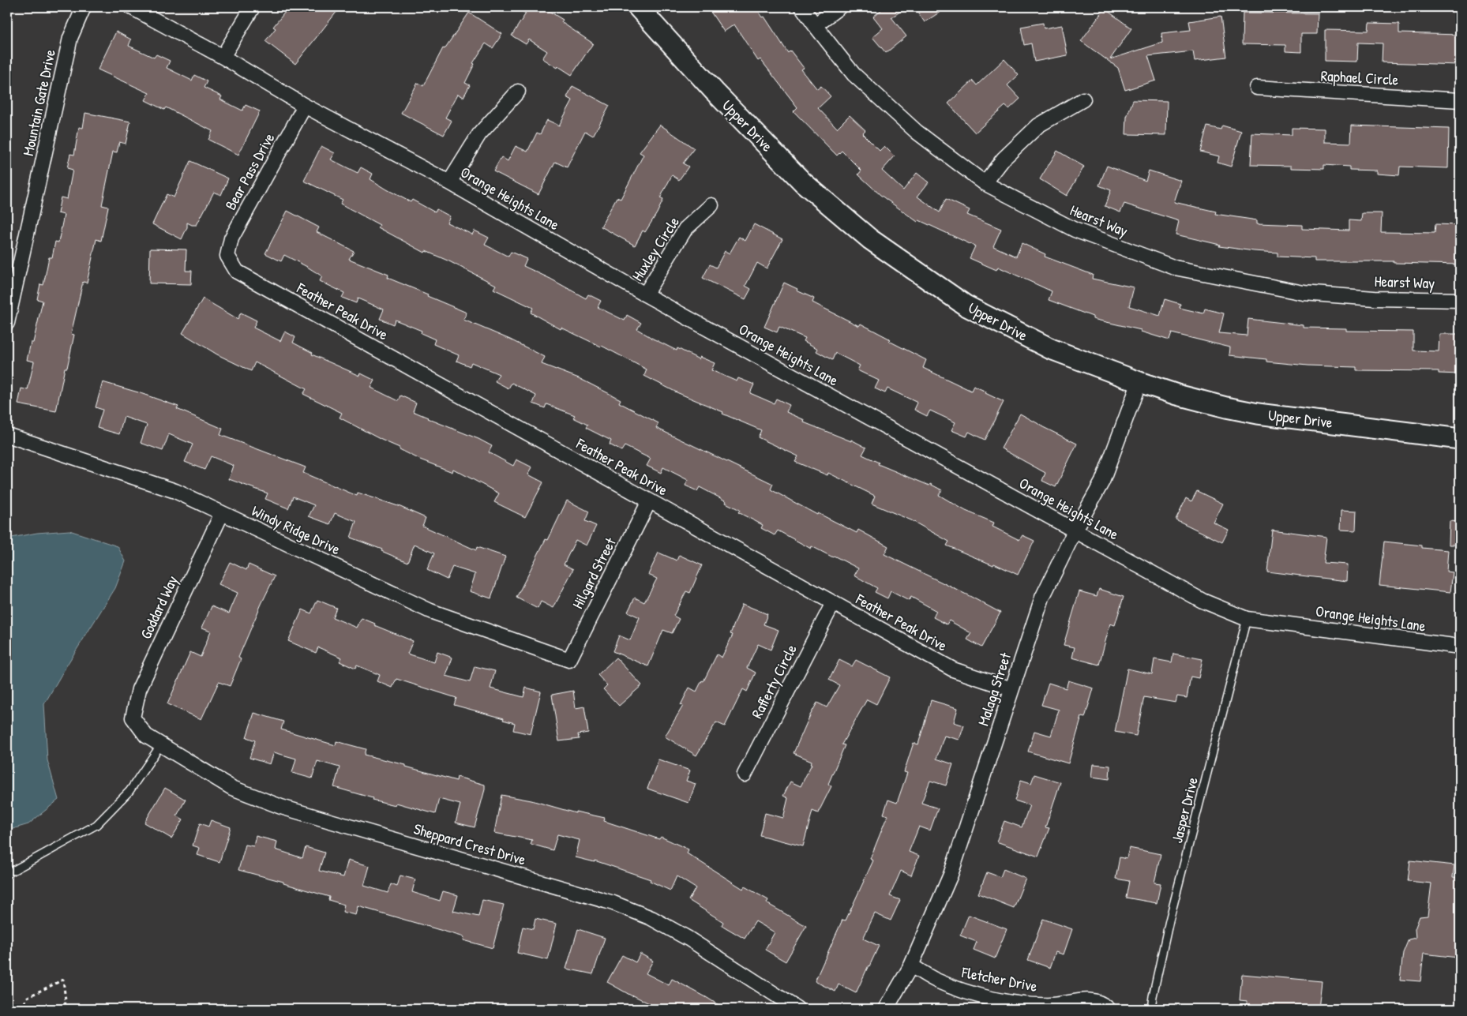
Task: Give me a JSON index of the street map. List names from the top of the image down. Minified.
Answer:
{"streets":{"main road":["Upper Drive"],"street":["Raphael Circle","Mountain Gate Drive","Bear Pass Drive","Orange Heights Lane","Hearst Way","Huxley Circle","Feather Peak Drive","Windy Ridge Drive","Hilgard Street","Goddard Way","Rafferty Circle","Malaga Street","Sheppard Crest Drive","Fletcher Drive"],"lane":["Jasper Drive"]},"crossings":[["Upper Drive","Malaga Street"],["Bear Pass Drive","Orange Heights Lane"],["Bear Pass Drive","Feather Peak Drive"],["Orange Heights Lane","Huxley Circle"],["Orange Heights Lane","Malaga Street"],["Orange Heights Lane","Jasper Drive"],["Feather Peak Drive","Hilgard Street"],["Feather Peak Drive","Rafferty Circle"],["Feather Peak Drive","Malaga Street"],["Windy Ridge Drive","Hilgard Street"],["Windy Ridge Drive","Goddard Way"],["Goddard Way","Sheppard Crest Drive"],["Malaga Street","Fletcher Drive"]]}
